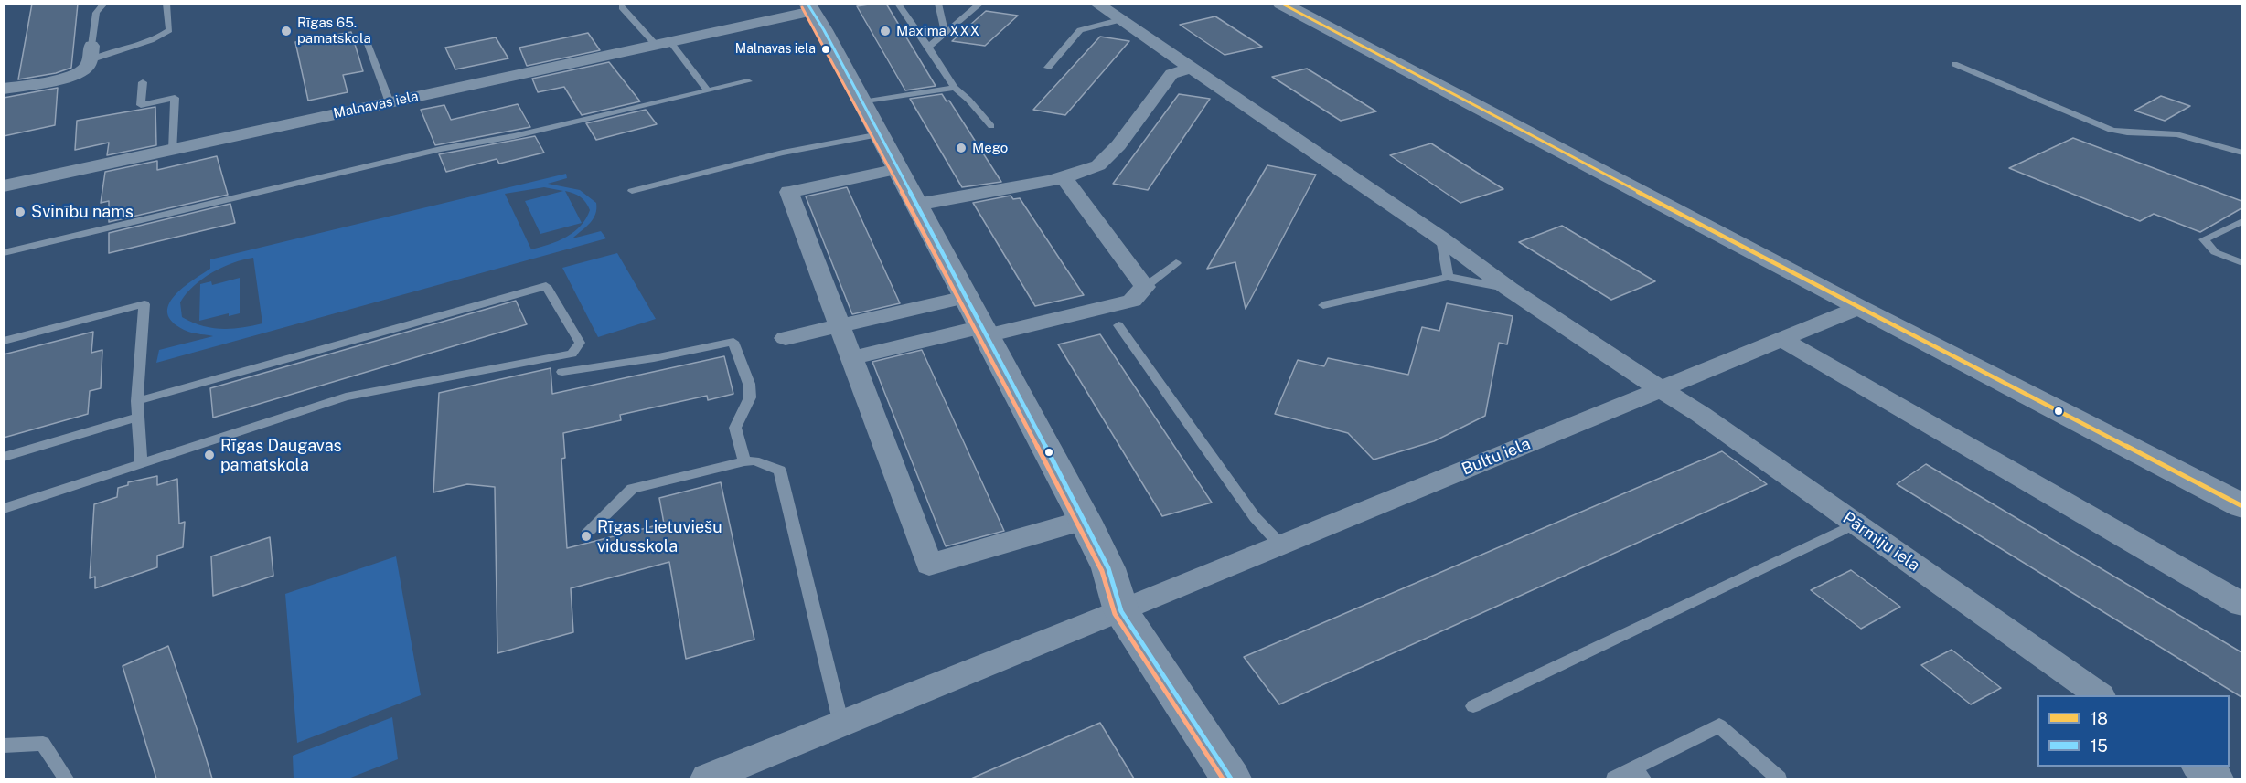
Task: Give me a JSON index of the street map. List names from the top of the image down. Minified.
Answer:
{"streets":{"street":["Malnavas iela","Bultu iela","Pārmiju iela"]},"crossings":[["Bultu iela","Pārmiju iela"]],"places":["Rīgas 65. pamatskola","Maxima XXX","Malnavas iela","Mego","Svinību nams","Rīgas Daugavas pamatskola","Rīgas Lietuviešu vidusskola"],"lines":["transit line 18","transit line 15"],"legend":["18","15"]}
